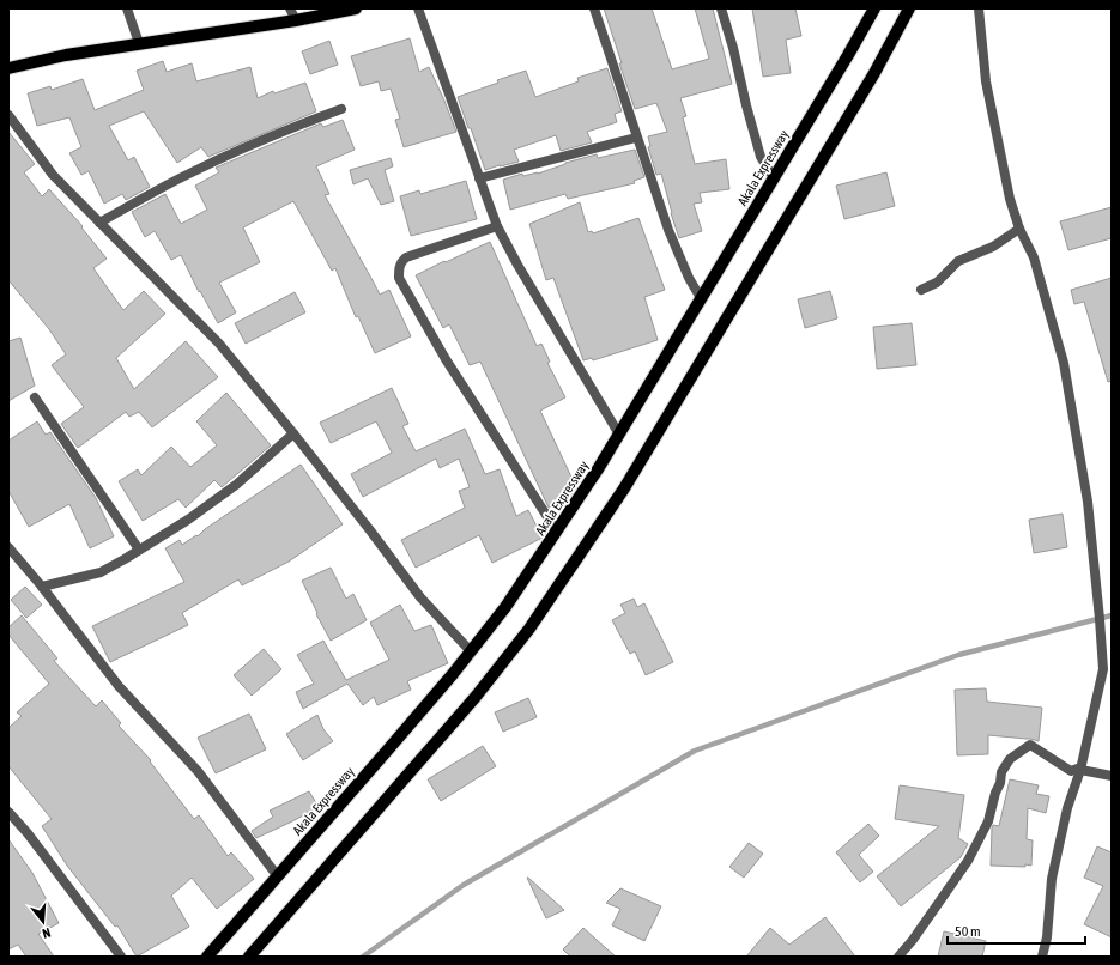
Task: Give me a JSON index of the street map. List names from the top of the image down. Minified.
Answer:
{"streets":{"main road":["Akala Expressway"]},"scale_bar":"50 m","north":"bottom"}
